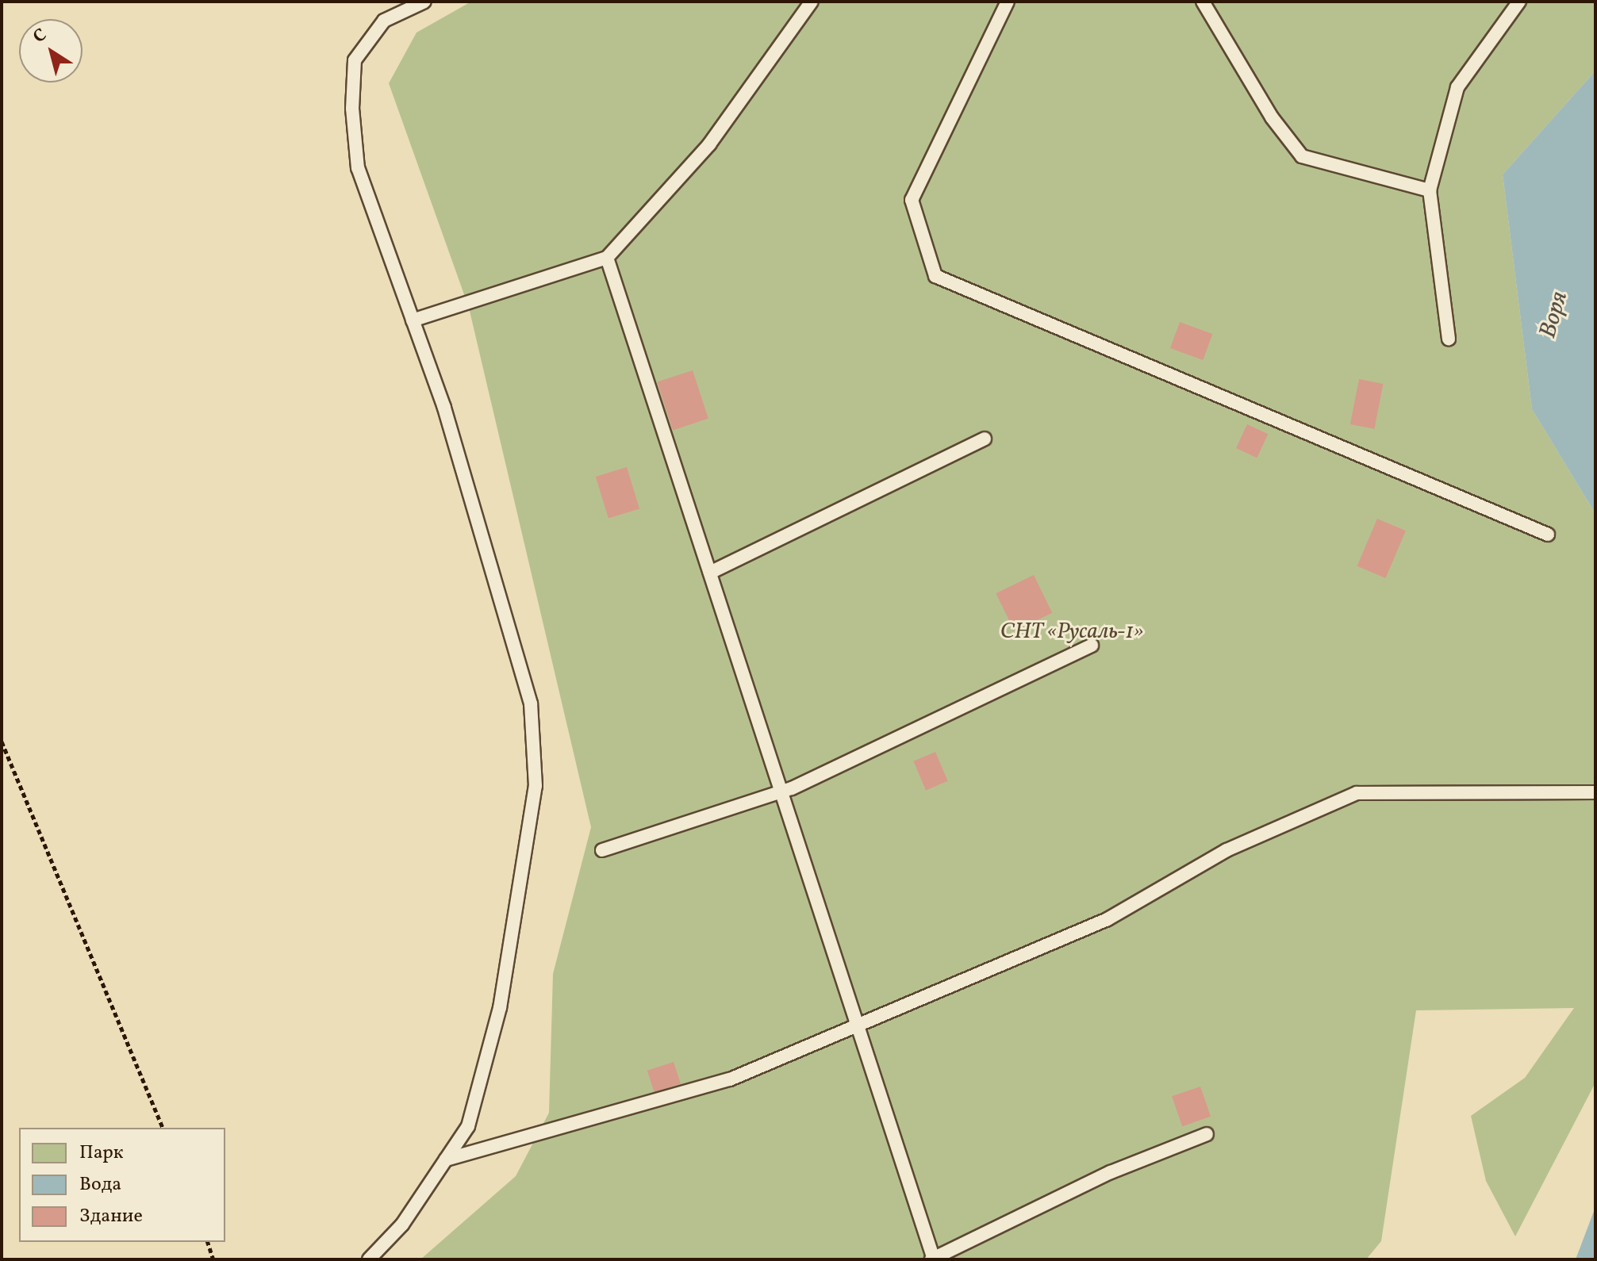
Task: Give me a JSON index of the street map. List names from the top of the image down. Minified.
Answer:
{"water":["Воря"],"parks":["СНТ «Русаль-1»"],"legend":["Парк","Вода","Здание"],"north":"top left"}
